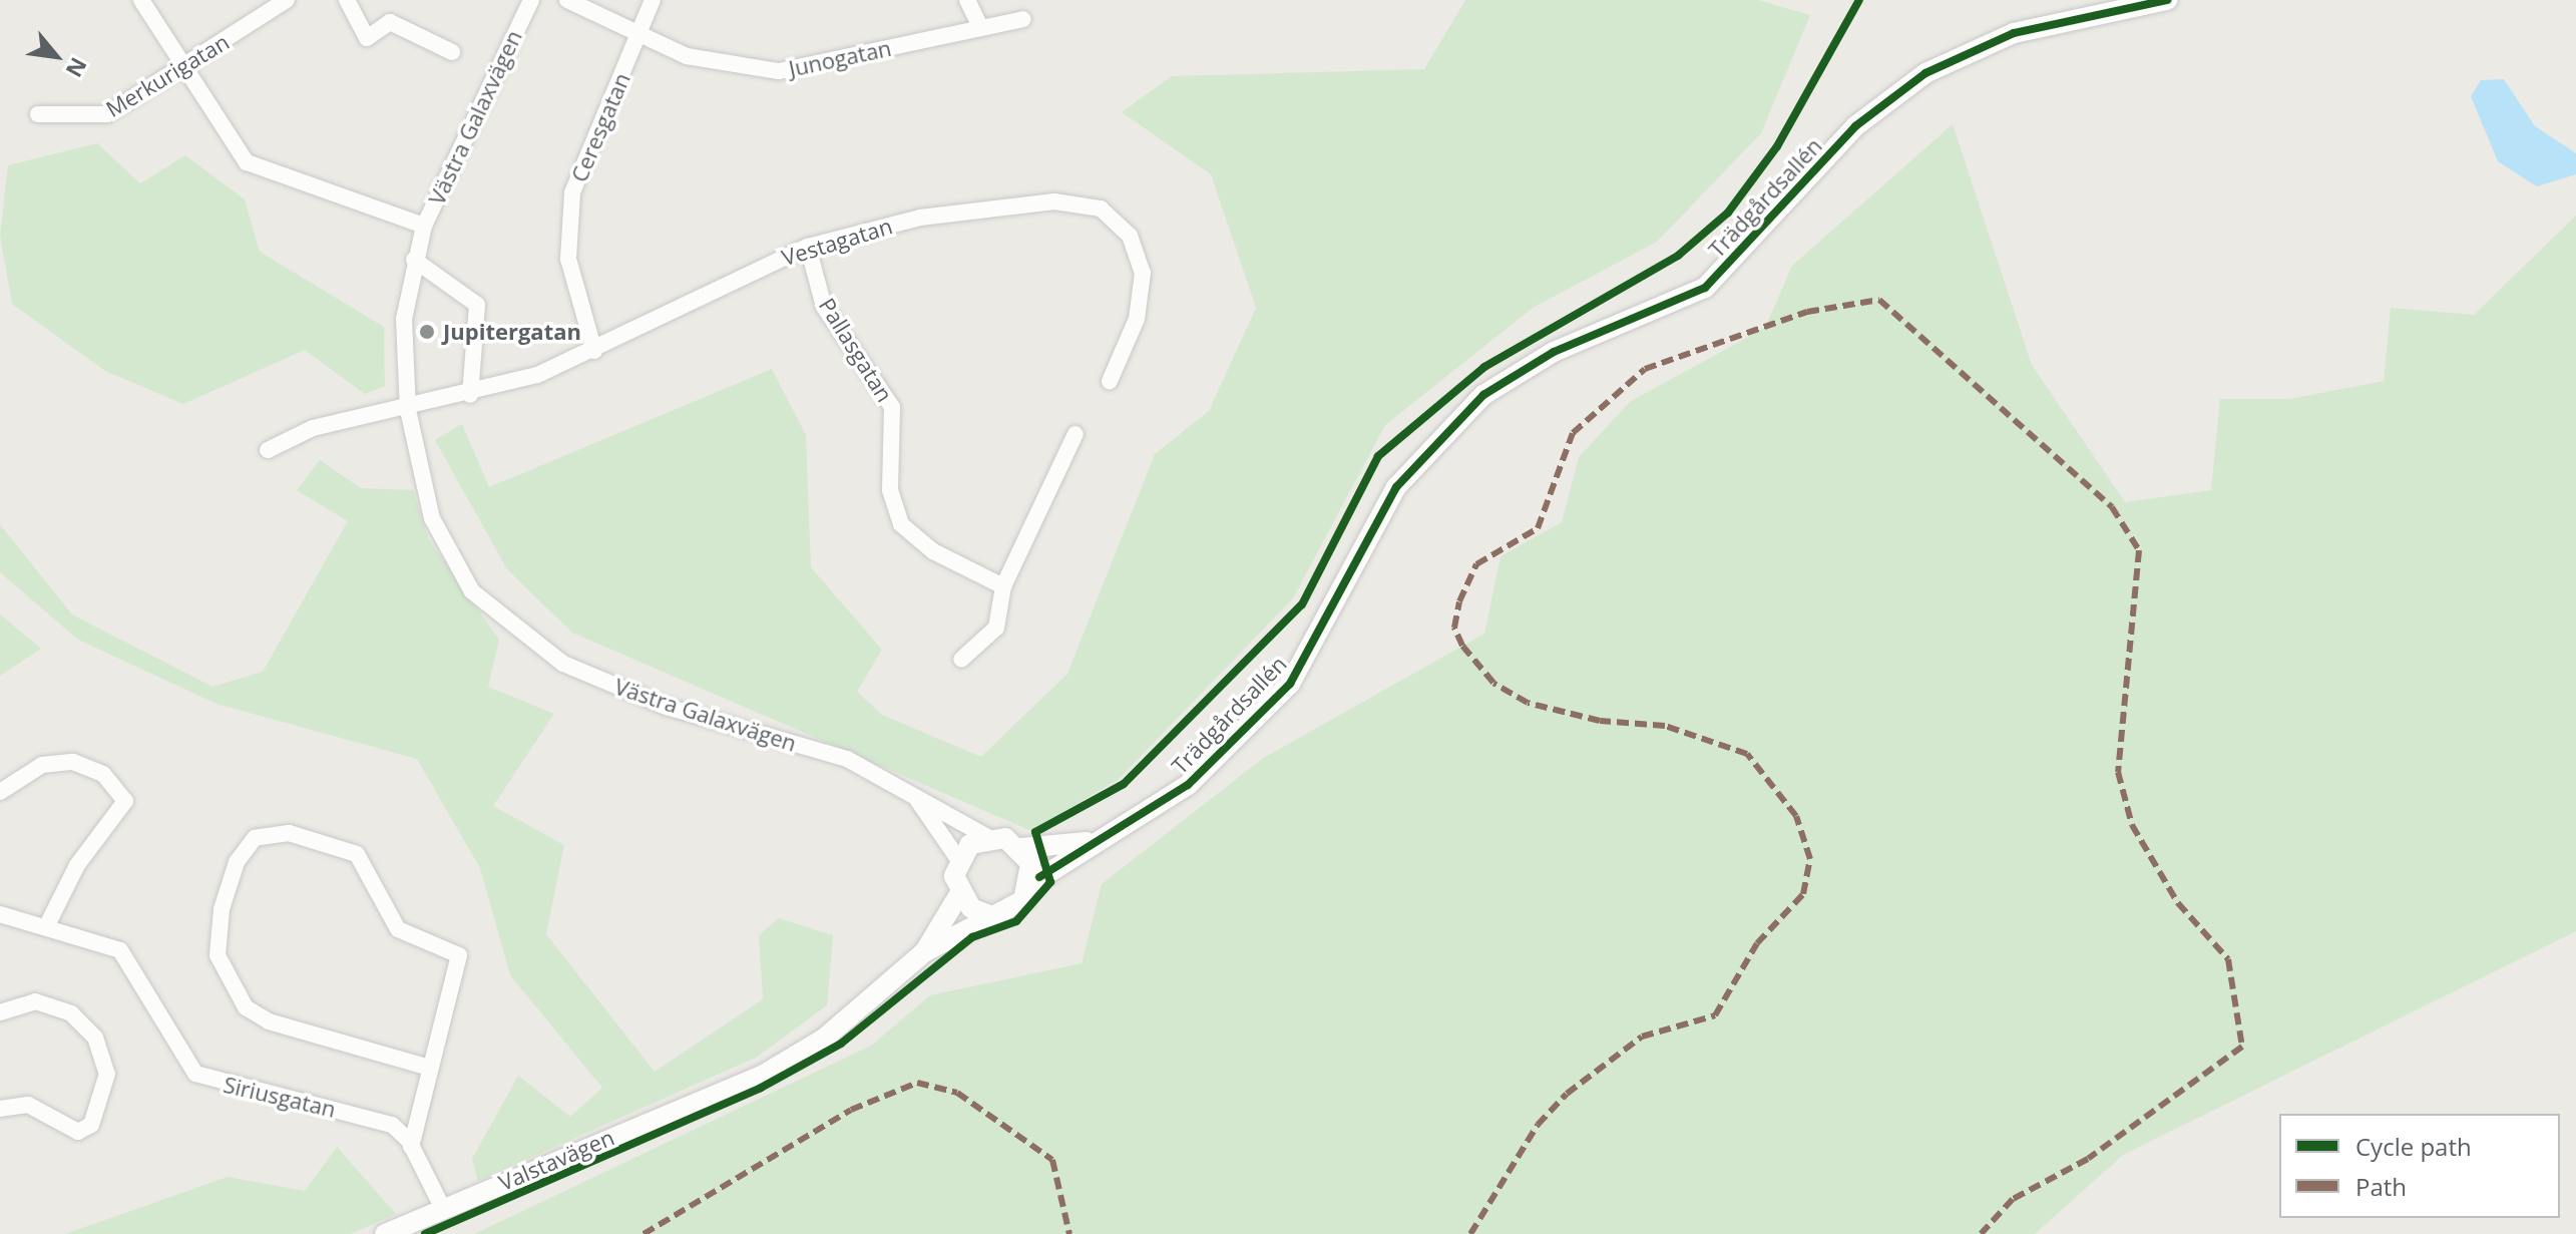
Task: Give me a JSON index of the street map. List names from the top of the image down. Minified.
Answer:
{"streets":{"street":["Junogatan","Merkurigatan","Västra Galaxvägen","Ceresgatan","Trädgårdsallén","Vestagatan","Pallasgatan","Siriusgatan","Valstavägen"]},"crossings":[["Junogatan","Ceresgatan"],["Västra Galaxvägen","Trädgårdsallén"],["Västra Galaxvägen","Vestagatan"],["Västra Galaxvägen","Valstavägen"],["Ceresgatan","Vestagatan"],["Trädgårdsallén","Valstavägen"],["Vestagatan","Pallasgatan"],["Siriusgatan","Valstavägen"]],"places":["Jupitergatan"],"legend":["Cycle path","Path"],"north":"bottom right"}
